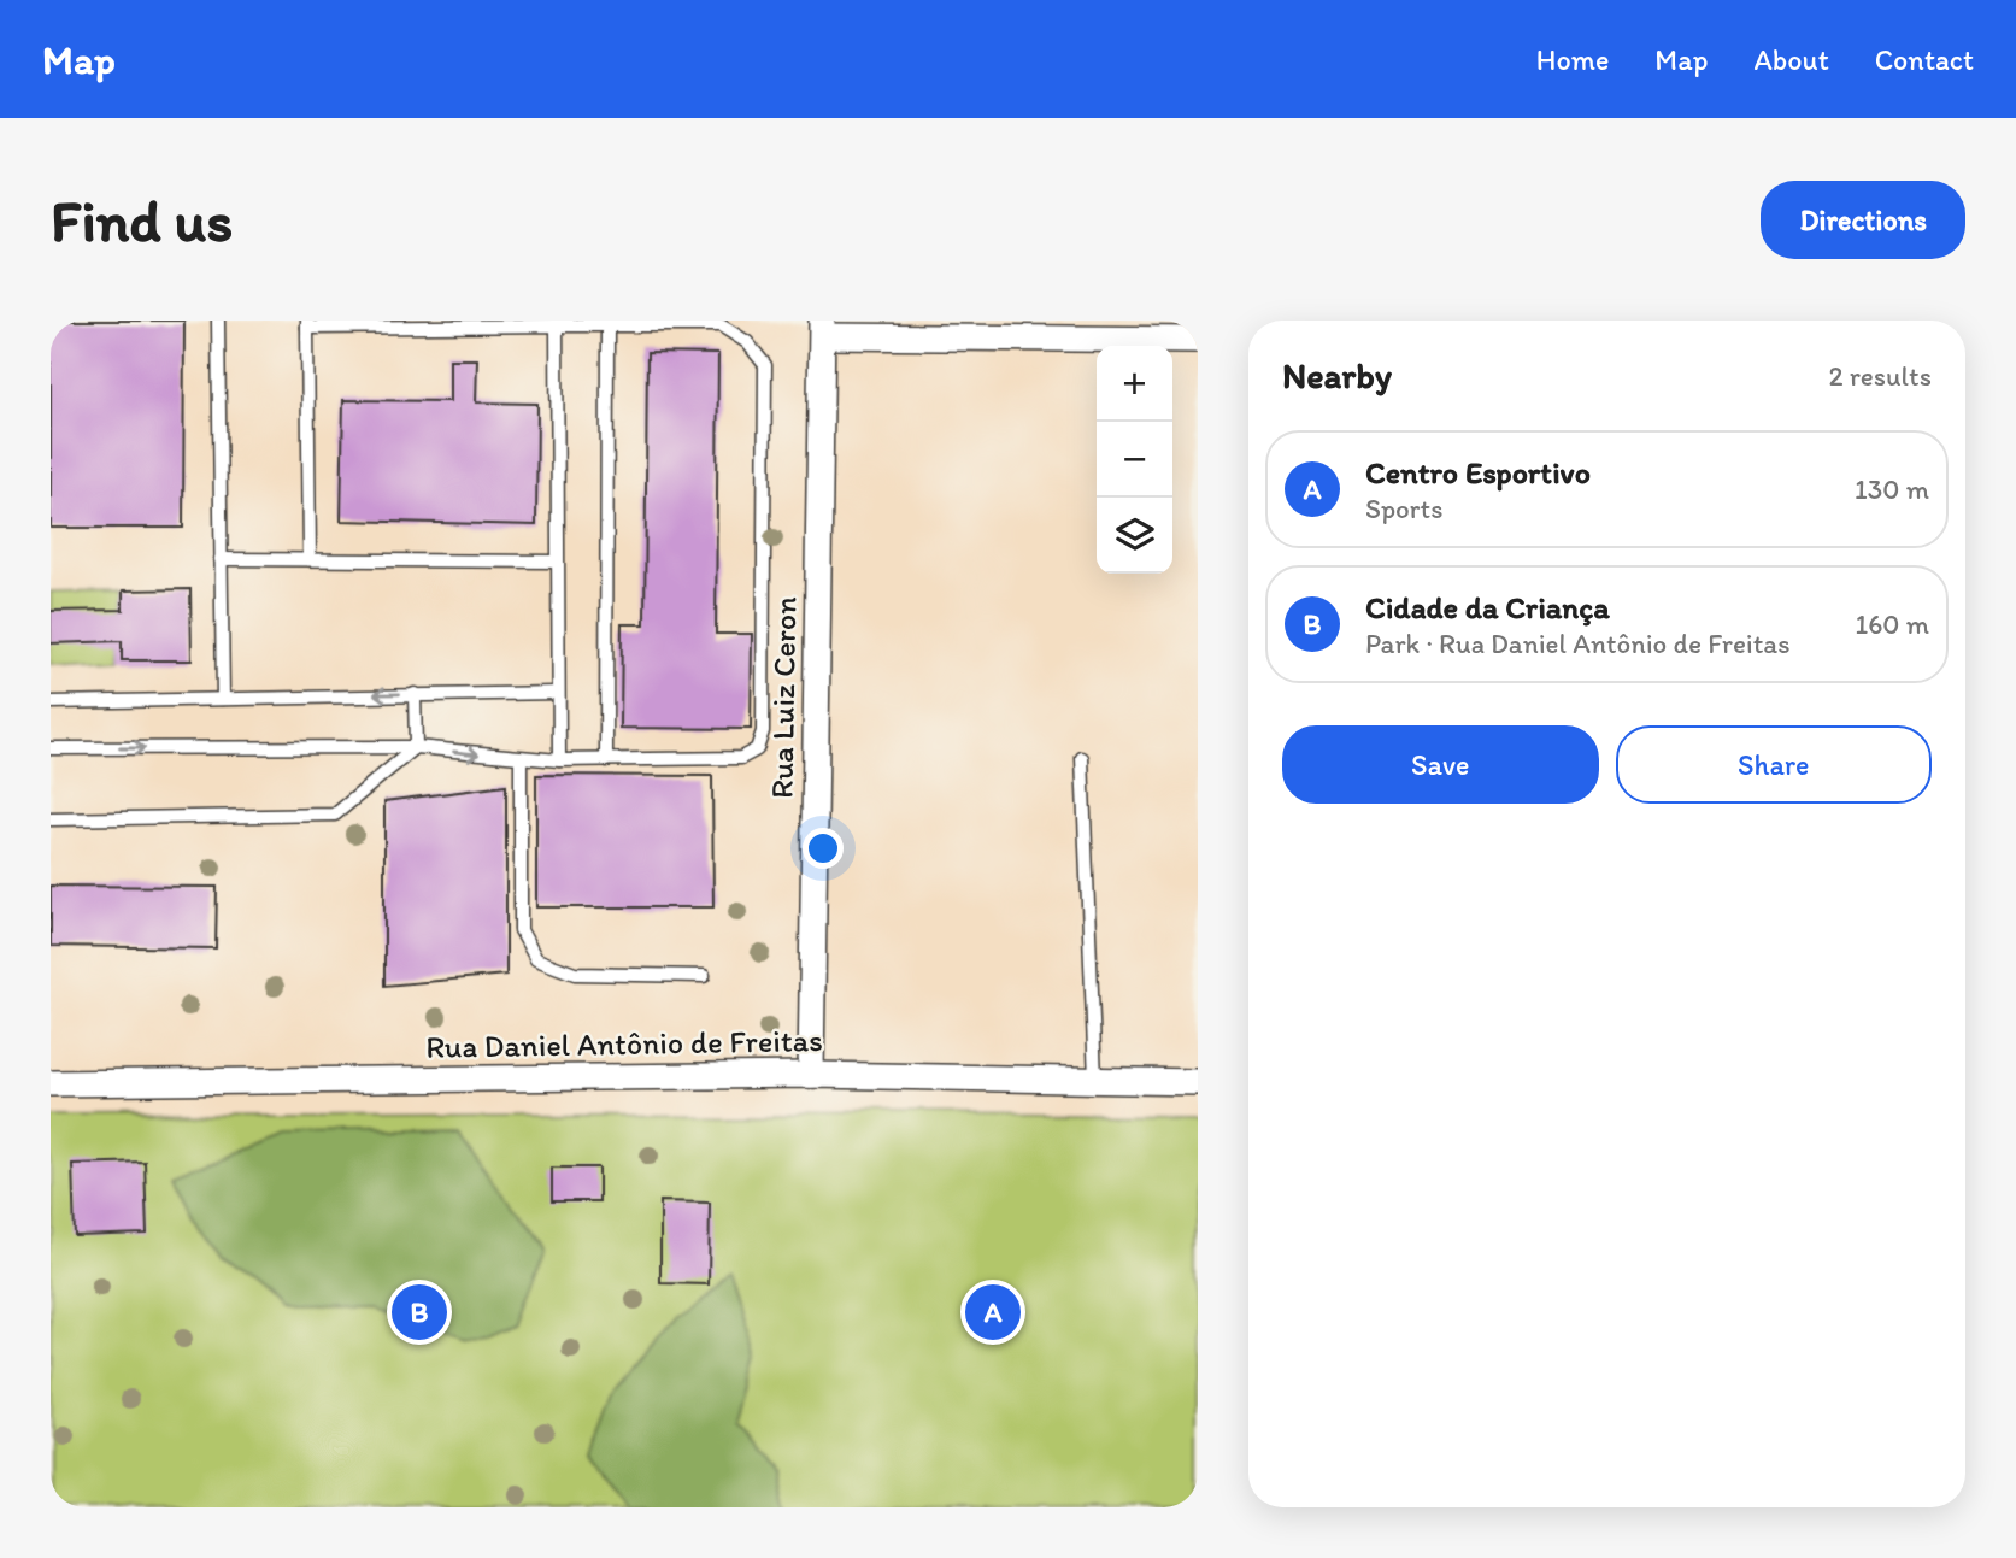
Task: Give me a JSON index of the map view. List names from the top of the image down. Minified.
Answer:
{"streets":{"street":["Rua Luiz Ceron","Rua Daniel Antônio de Freitas"]},"crossings":[["Rua Luiz Ceron","Rua Daniel Antônio de Freitas"]],"page":{"header":"Map","nav":["Home","Map","About","Contact"],"buttons":["Directions",["Save","Share"]],"title":"Find us","heading":["Nearby","2 results"],"map_buttons":["+","−"],"list":[{"mark":"A","name":"Centro Esportivo","note":"Sports","value":"130 m"},{"mark":"B","name":"Cidade da Criança","note":"Park · Rua Daniel Antônio de Freitas","value":"160 m"}],"pins":["A","B"]}}
